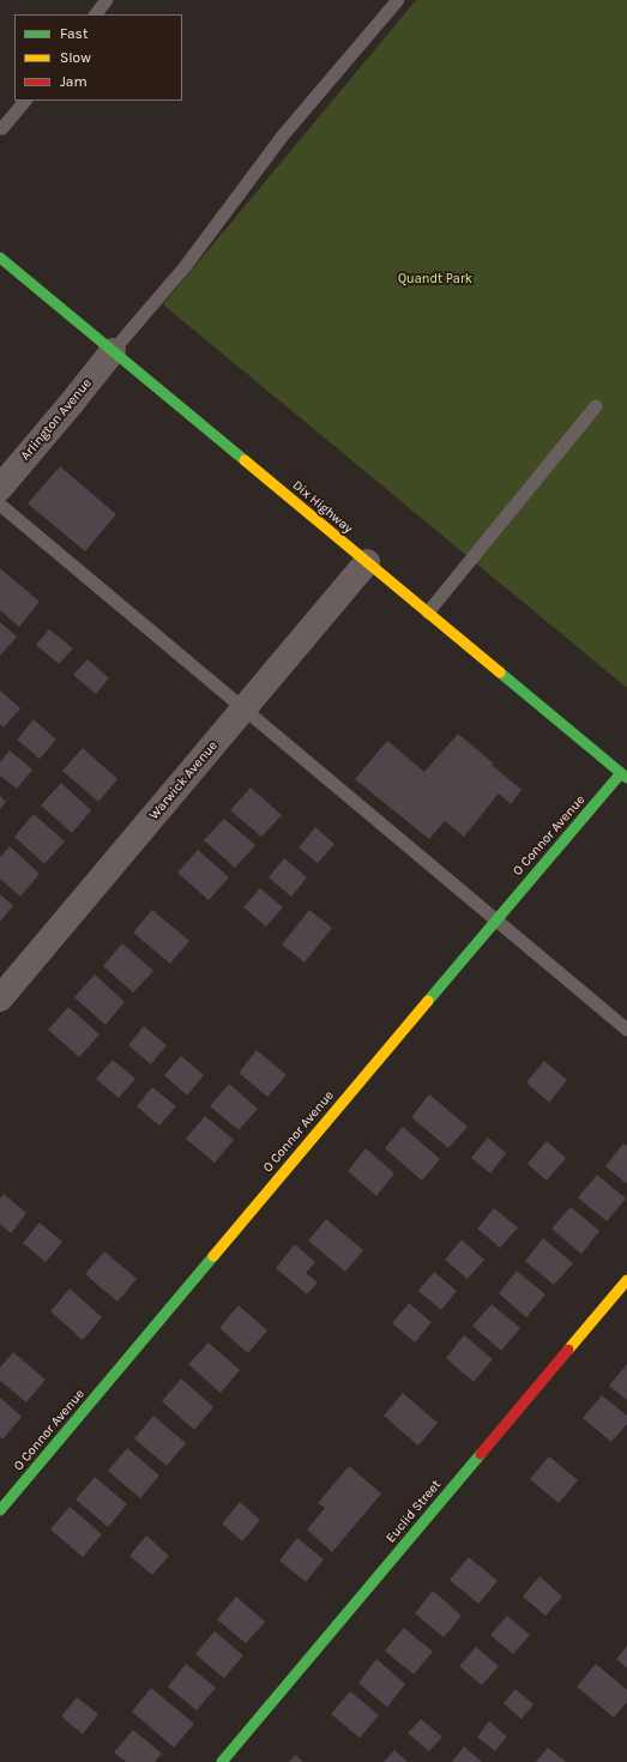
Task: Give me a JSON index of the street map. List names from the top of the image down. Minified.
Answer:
{"streets":{"street":["Arlington Avenue","Dix Highway","Warwick Avenue","O Connor Avenue","Euclid Street"]},"crossings":[["Arlington Avenue","Dix Highway"],["Dix Highway","Warwick Avenue"],["Dix Highway","O Connor Avenue"]],"parks":["Quandt Park"],"legend":["Fast","Slow","Jam"]}
